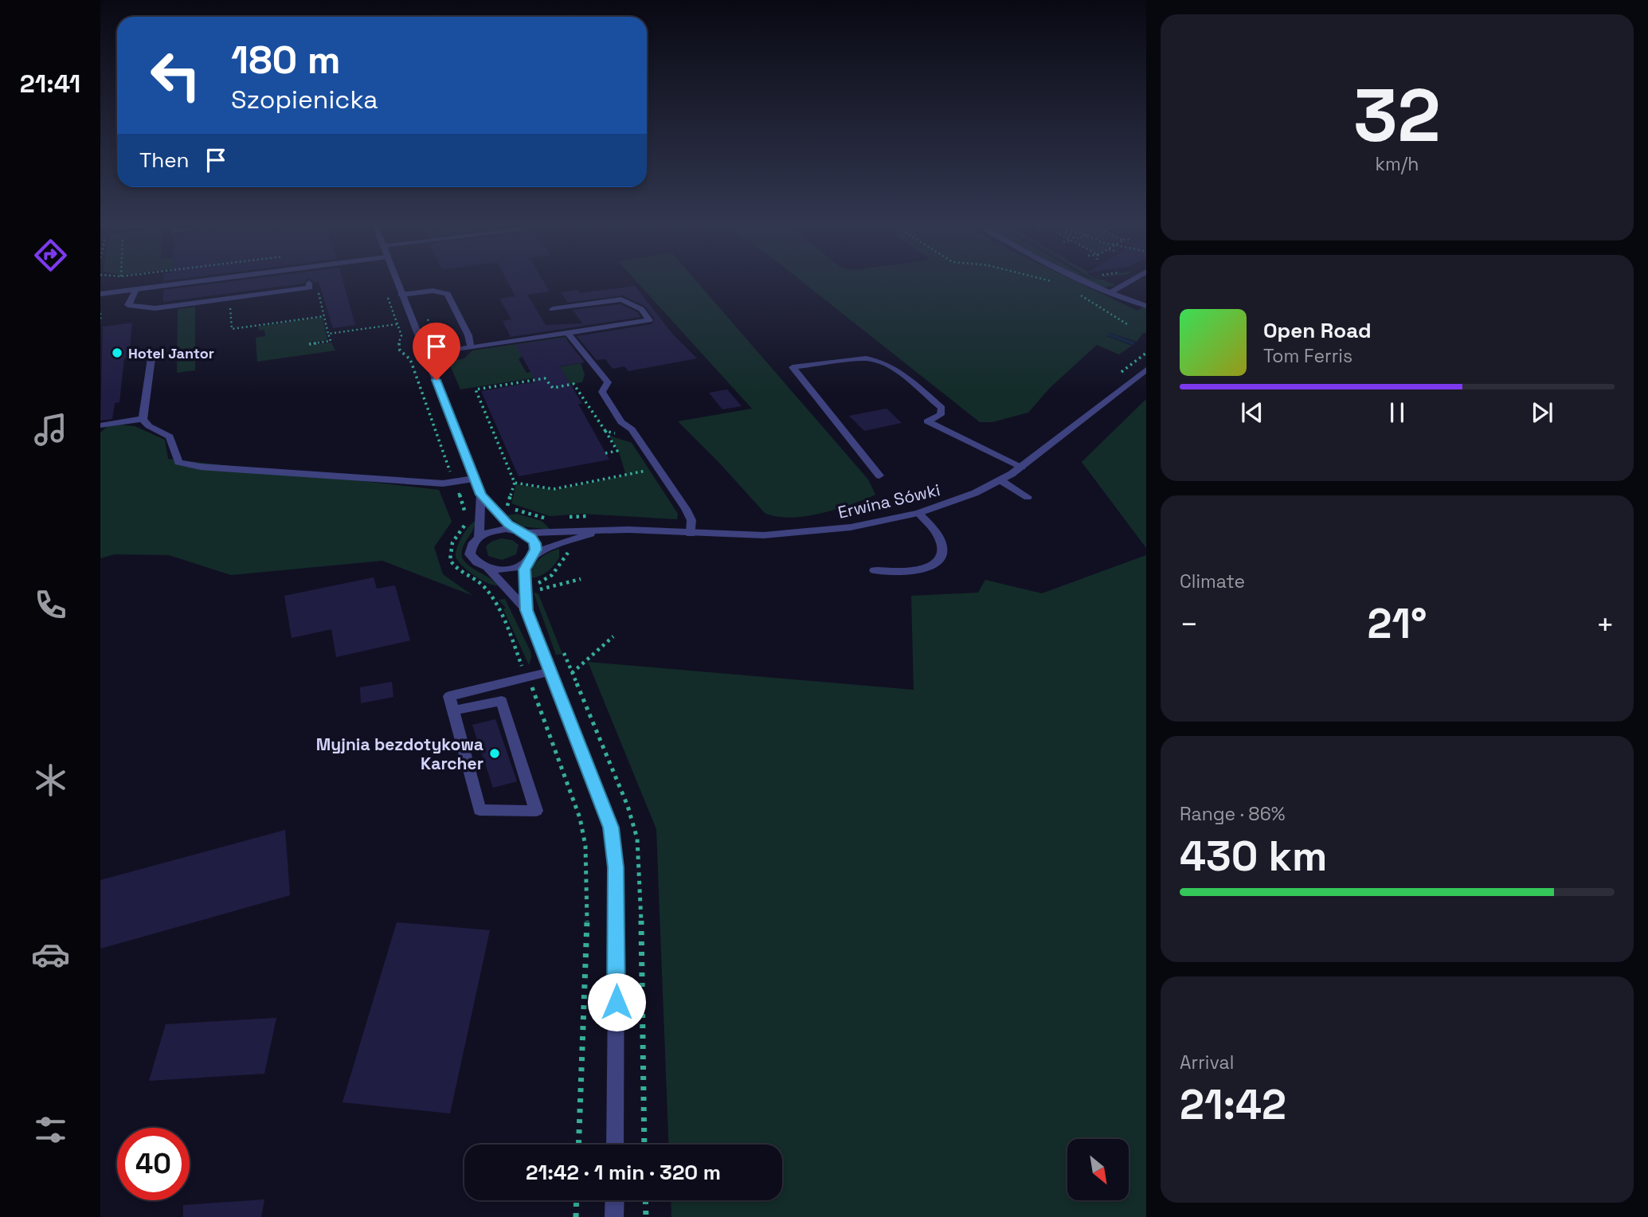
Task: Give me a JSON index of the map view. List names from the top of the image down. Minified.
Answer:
{"streets":{"street":["Erwina Sówki"]},"places":["Hotel Jantor","Myjnia bezdotykowa Karcher"],"north":"bottom right","page":{"tabs":"21:41","tile":[["32","km/h"],"Climate",["Range · 86%","430 km"],["Arrival","21:42"]],"turn":["180 m","Szopienicka"],"then":"Then","song":["Open Road","Tom Ferris"],"heat":["−","21°","+"],"limit":"40","trip":"21:42 · 1 min · 320 m"}}
